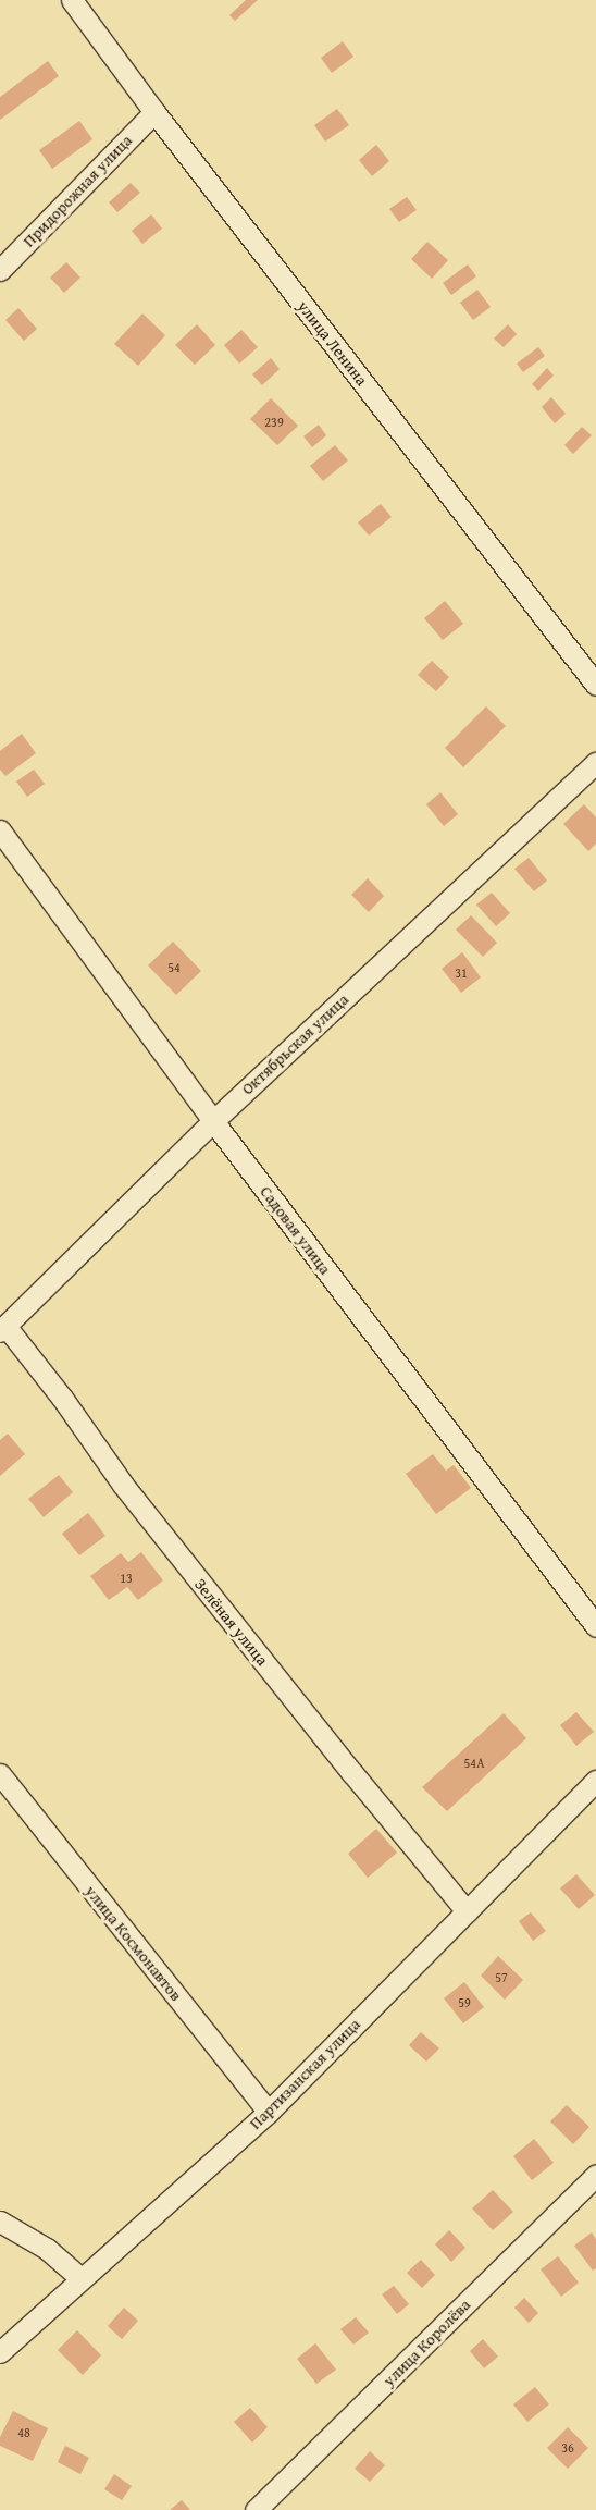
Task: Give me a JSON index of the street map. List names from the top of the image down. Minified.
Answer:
{"streets":{"street":["Придорожная улица","улица Ленина","Октябрьская улица","Садовая улица","Зелёная улица","улица Космонавтов","Партизанская улица","улица Королёва"]},"crossings":[["Придорожная улица","улица Ленина"],["Октябрьская улица","Садовая улица"],["Октябрьская улица","Зелёная улица"],["Зелёная улица","Партизанская улица"],["улица Космонавтов","Партизанская улица"]],"house_numbers":["239","54","31","13","54А","57","59","48","36"]}
